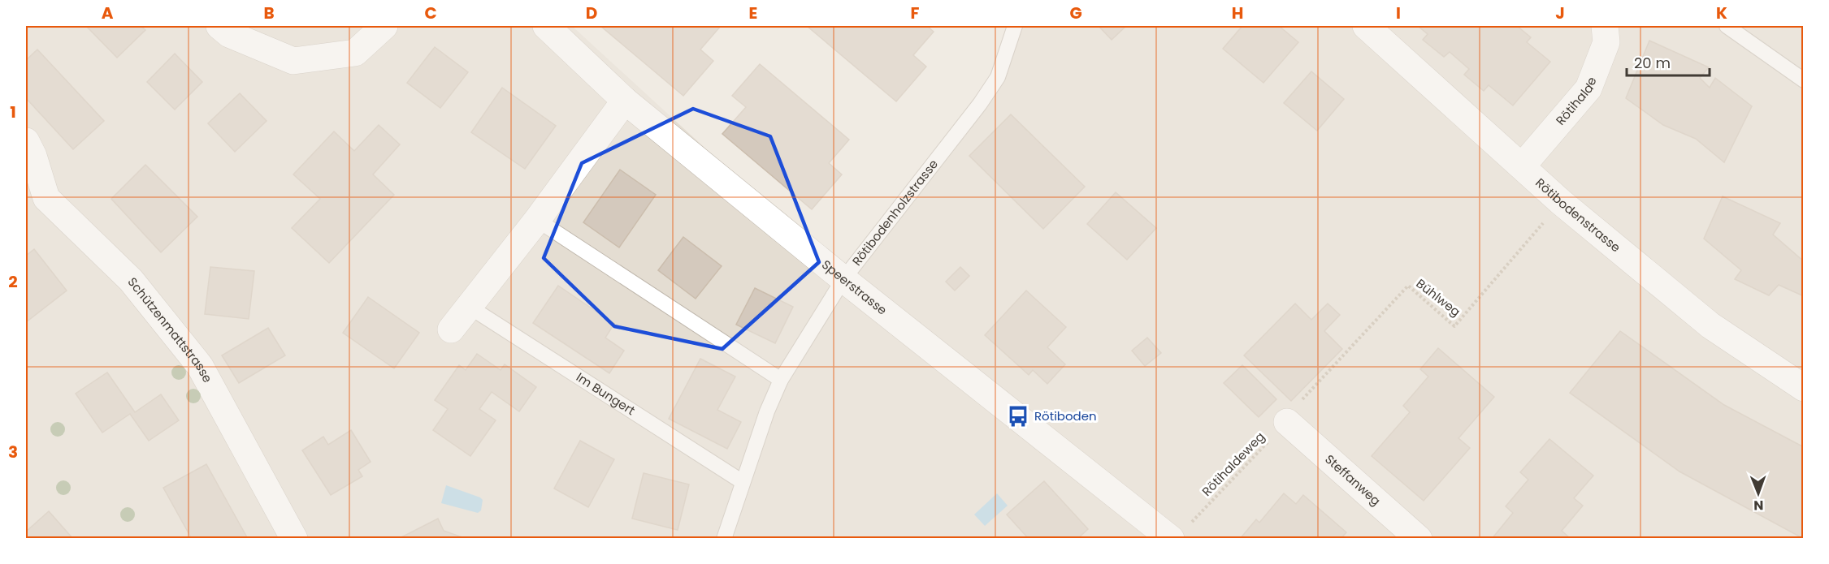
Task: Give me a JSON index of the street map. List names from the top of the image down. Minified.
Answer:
{"streets":{"street":["Rötihalde","Rötibodenstrasse","Speerstrasse","Schützenmattstrasse","Steffanweg"],"lane":["Rötibodenholzstrasse","Im Bungert"],"path":["Bühlweg","Rötihaldeweg"]},"crossings":[["Rötihalde","Rötibodenstrasse"],["Rötibodenholzstrasse","Speerstrasse"],["Rötibodenholzstrasse","Im Bungert"],["Rötibodenstrasse","Bühlweg"],["Rötihaldeweg","Steffanweg"]],"places":{"bus stop":["Rötiboden"]},"scale_bar":"20 m","north":"bottom","grid":{"columns":["A","B","C","D","E","F","G","H","I","J","K"],"rows":["1","2","3"]}}
